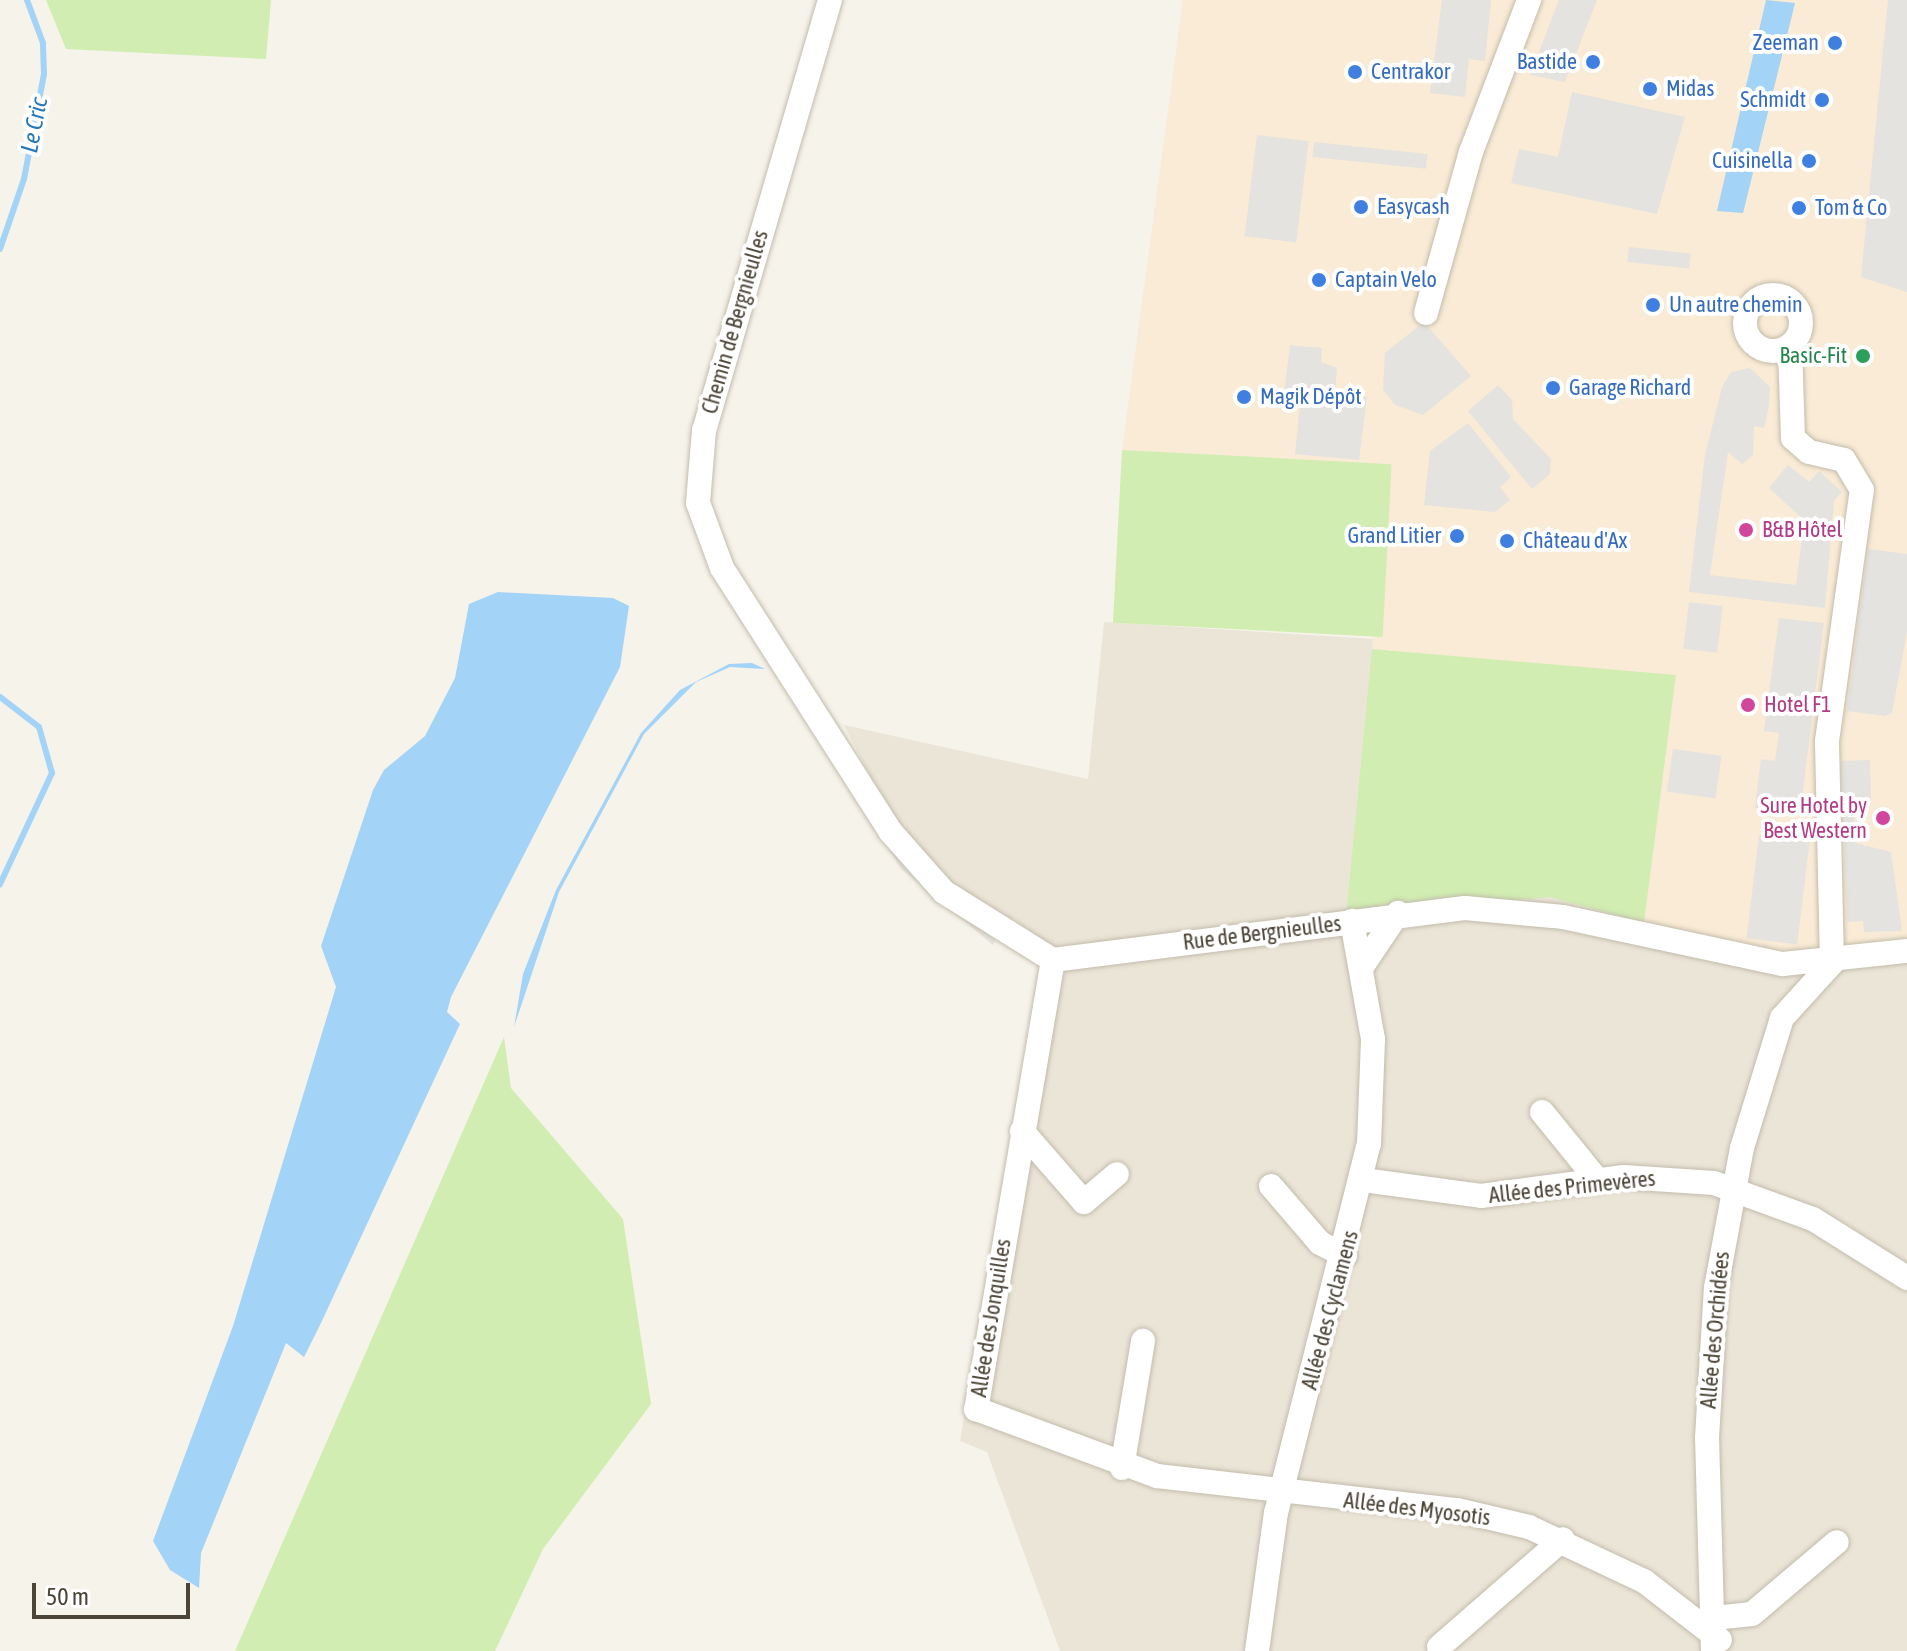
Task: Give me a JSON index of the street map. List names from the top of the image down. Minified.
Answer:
{"streets":{"street":["Chemin de Bergnieulles","Rue de Bergnieulles","Allée des Primevères","Allée des Cyclamens","Allée des Jonquilles","Allée des Orchidées","Allée des Myosotis"]},"crossings":[["Chemin de Bergnieulles","Rue de Bergnieulles"],["Chemin de Bergnieulles","Allée des Jonquilles"],["Rue de Bergnieulles","Allée des Cyclamens"],["Rue de Bergnieulles","Allée des Jonquilles"],["Rue de Bergnieulles","Allée des Orchidées"],["Allée des Primevères","Allée des Cyclamens"],["Allée des Primevères","Allée des Orchidées"],["Allée des Cyclamens","Allée des Jonquilles"],["Allée des Cyclamens","Allée des Myosotis"],["Allée des Jonquilles","Allée des Myosotis"],["Allée des Orchidées","Allée des Myosotis"]],"water":["Le Cric"],"places":["Zeeman","Bastide","Centrakor","Midas","Schmidt","Cuisinella","Easycash","Tom & Co","Captain Velo","Un autre chemin","Basic-Fit","Garage Richard","Magik Dépôt","B&B Hôtel","Grand Litier","Château d'Ax","Hotel F1","Sure Hotel by Best Western"],"scale_bar":"50 m"}
